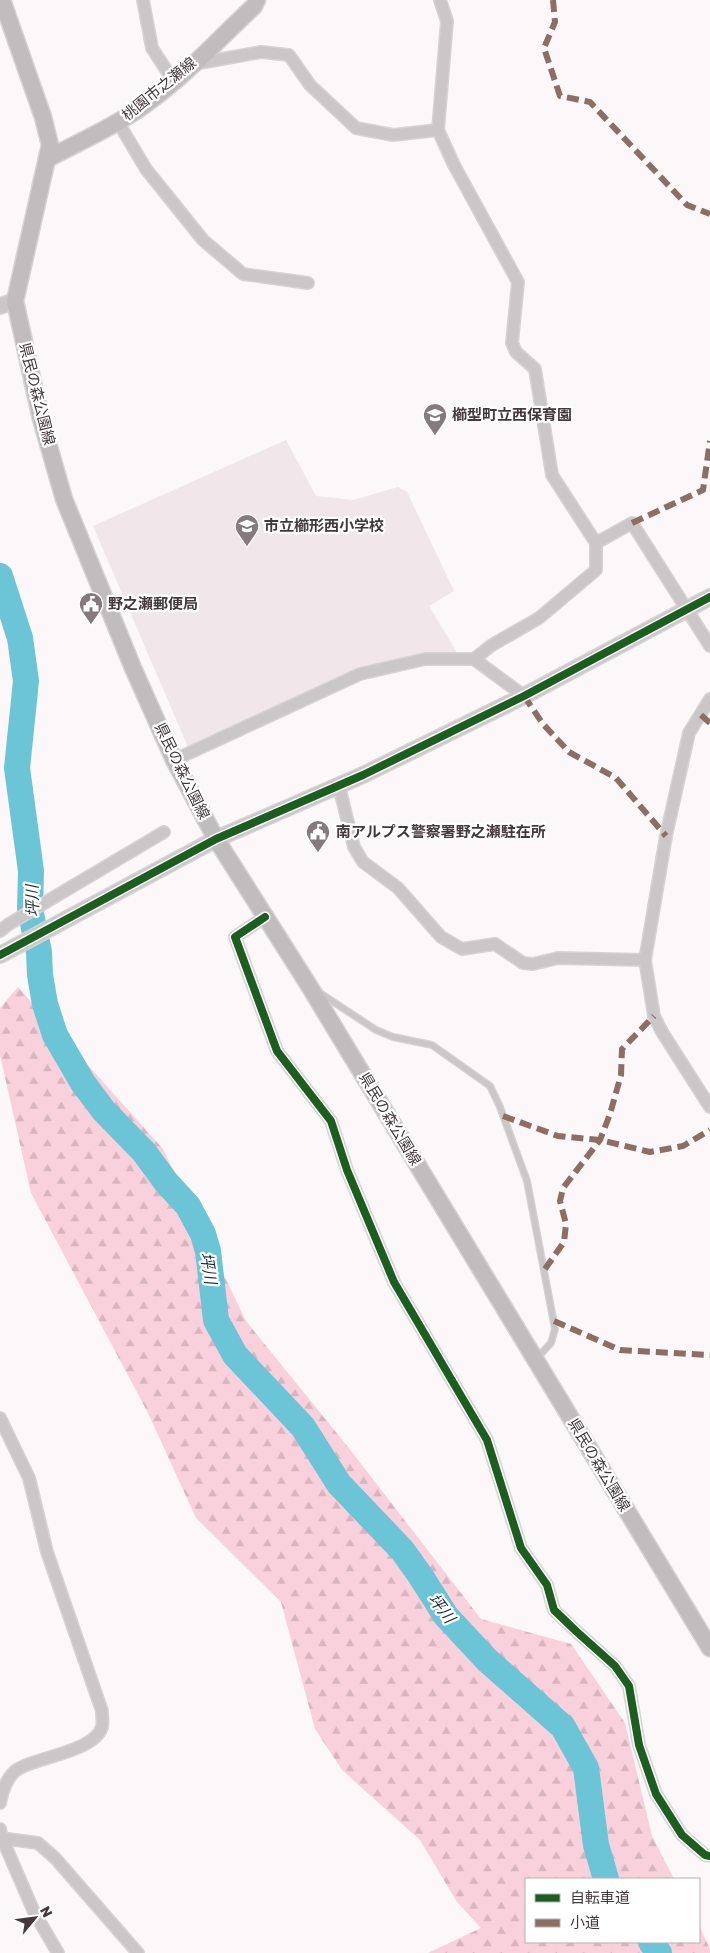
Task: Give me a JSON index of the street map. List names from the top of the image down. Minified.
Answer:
{"streets":{"main road":["桃園市之瀬線","県民の森公園線"]},"crossings":[["桃園市之瀬線","県民の森公園線"]],"water":["坪川"],"places":{"school or university":["櫛型町立西保育園","市立櫛形西小学校"],"public building":["野之瀬郵便局","南アルプス警察署野之瀬駐在所"]},"legend":["自転車道","小道"],"north":"top right"}
